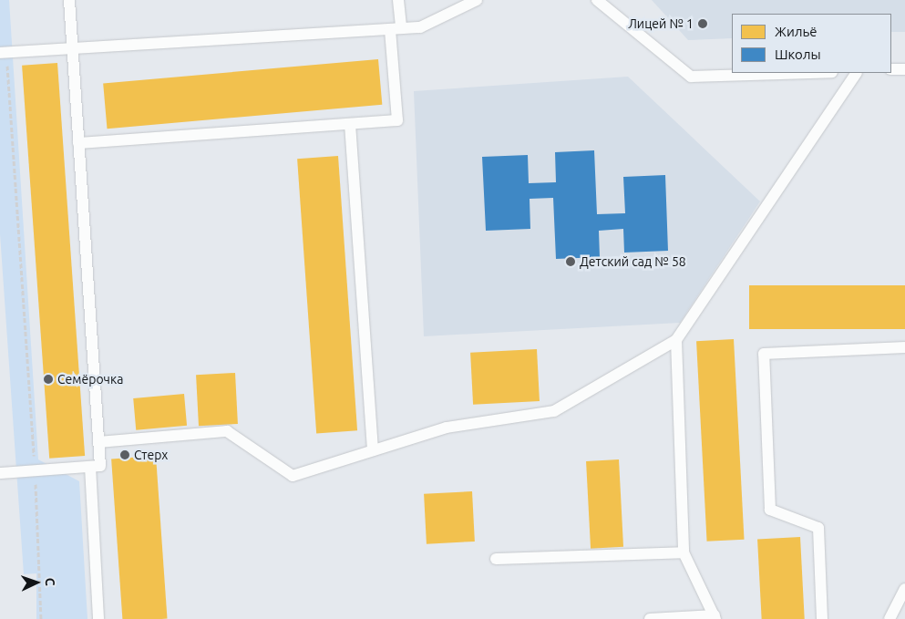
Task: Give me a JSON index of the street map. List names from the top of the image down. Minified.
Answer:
{"places":["Лицей № 1","Детский сад № 58","Семёрочка","Стерх"],"legend":["Жильё","Школы"],"north":"right"}
